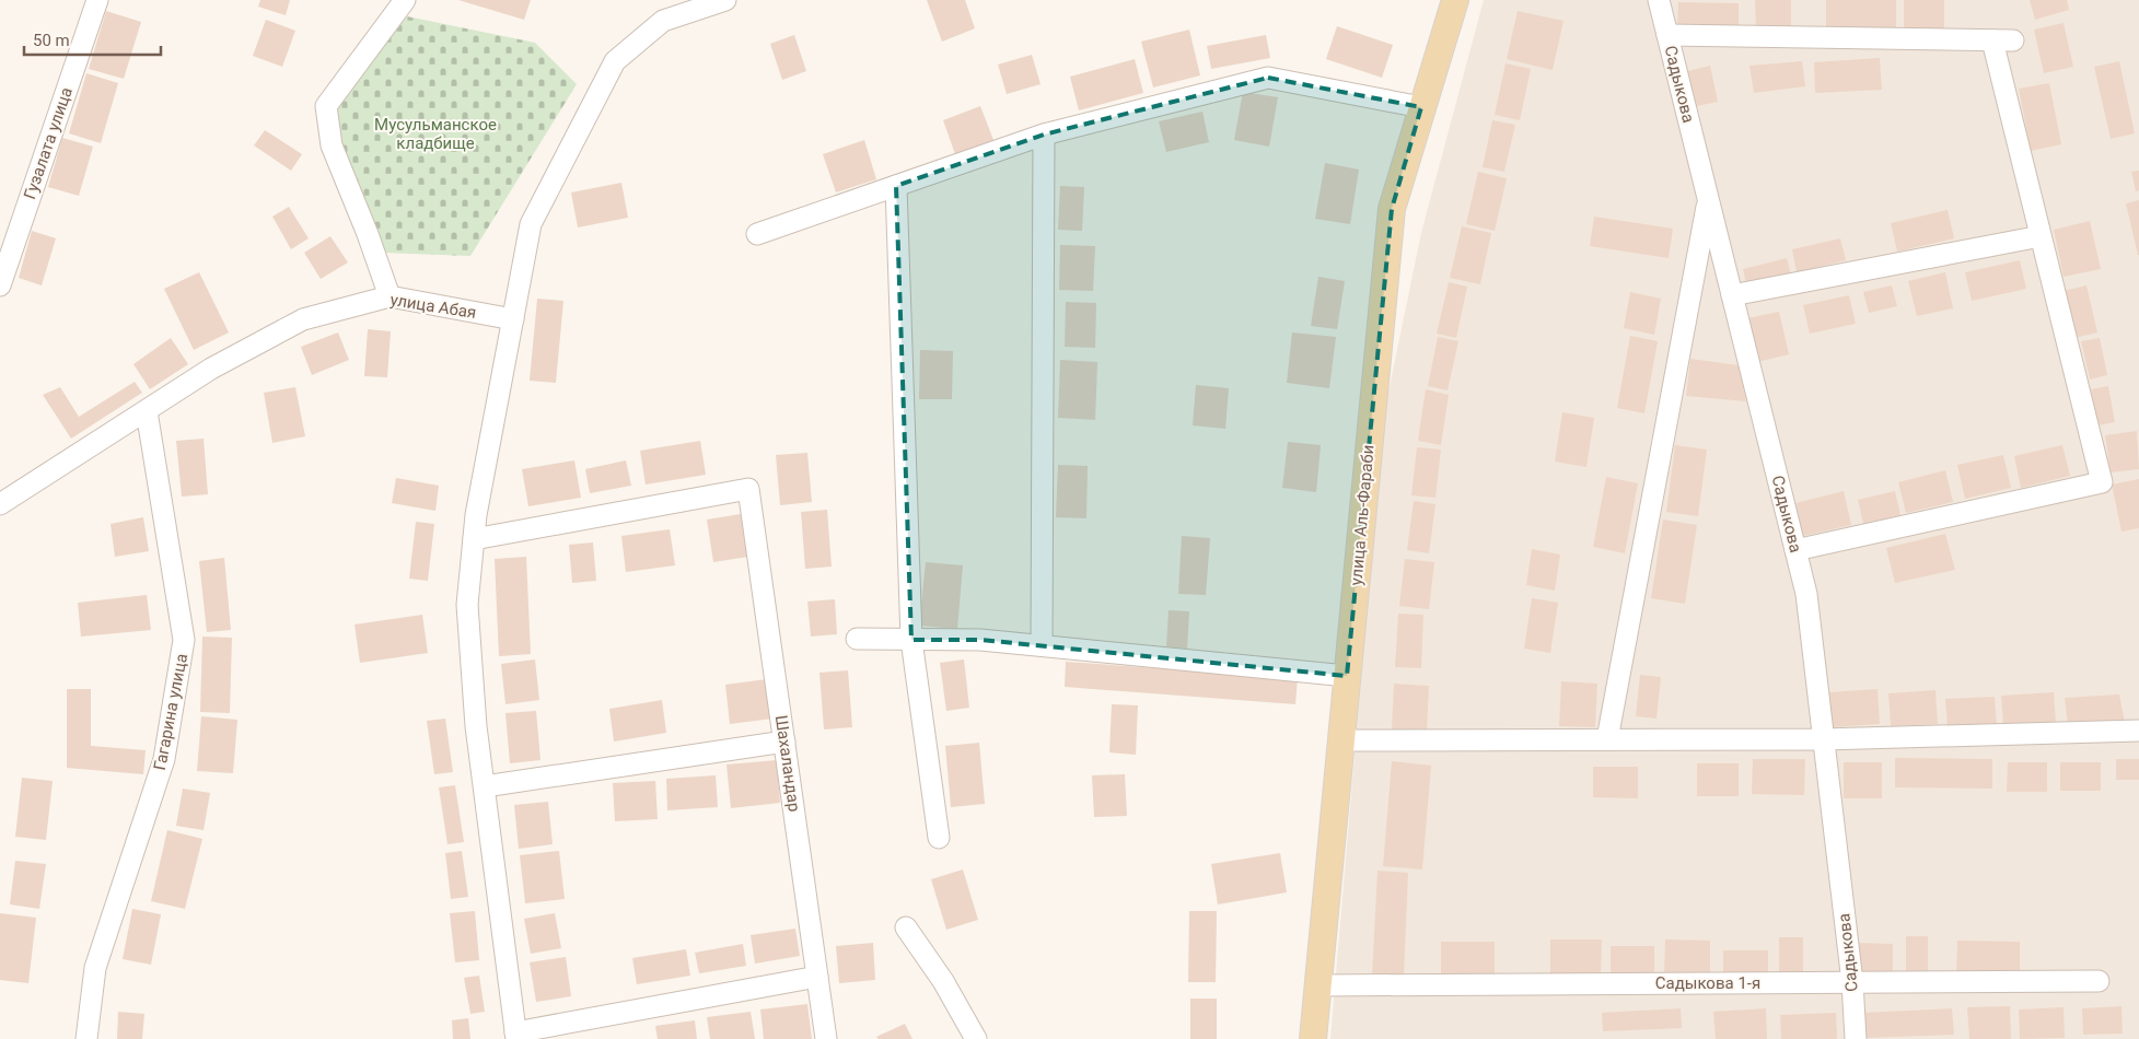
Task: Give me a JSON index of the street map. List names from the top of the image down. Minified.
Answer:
{"streets":{"main road":["улица Аль-Фараби"],"street":["Садыкова","Гузалата улица","улица Абая","Гагарина улица","Шахаландар","Садыкова 1-я"]},"crossings":[["Садыкова","Садыкова 1-я"],["улица Абая","Гагарина улица"],["улица Аль-Фараби","Садыкова 1-я"]],"parks":["Мусульманское кладбище"],"scale_bar":"50 m"}
